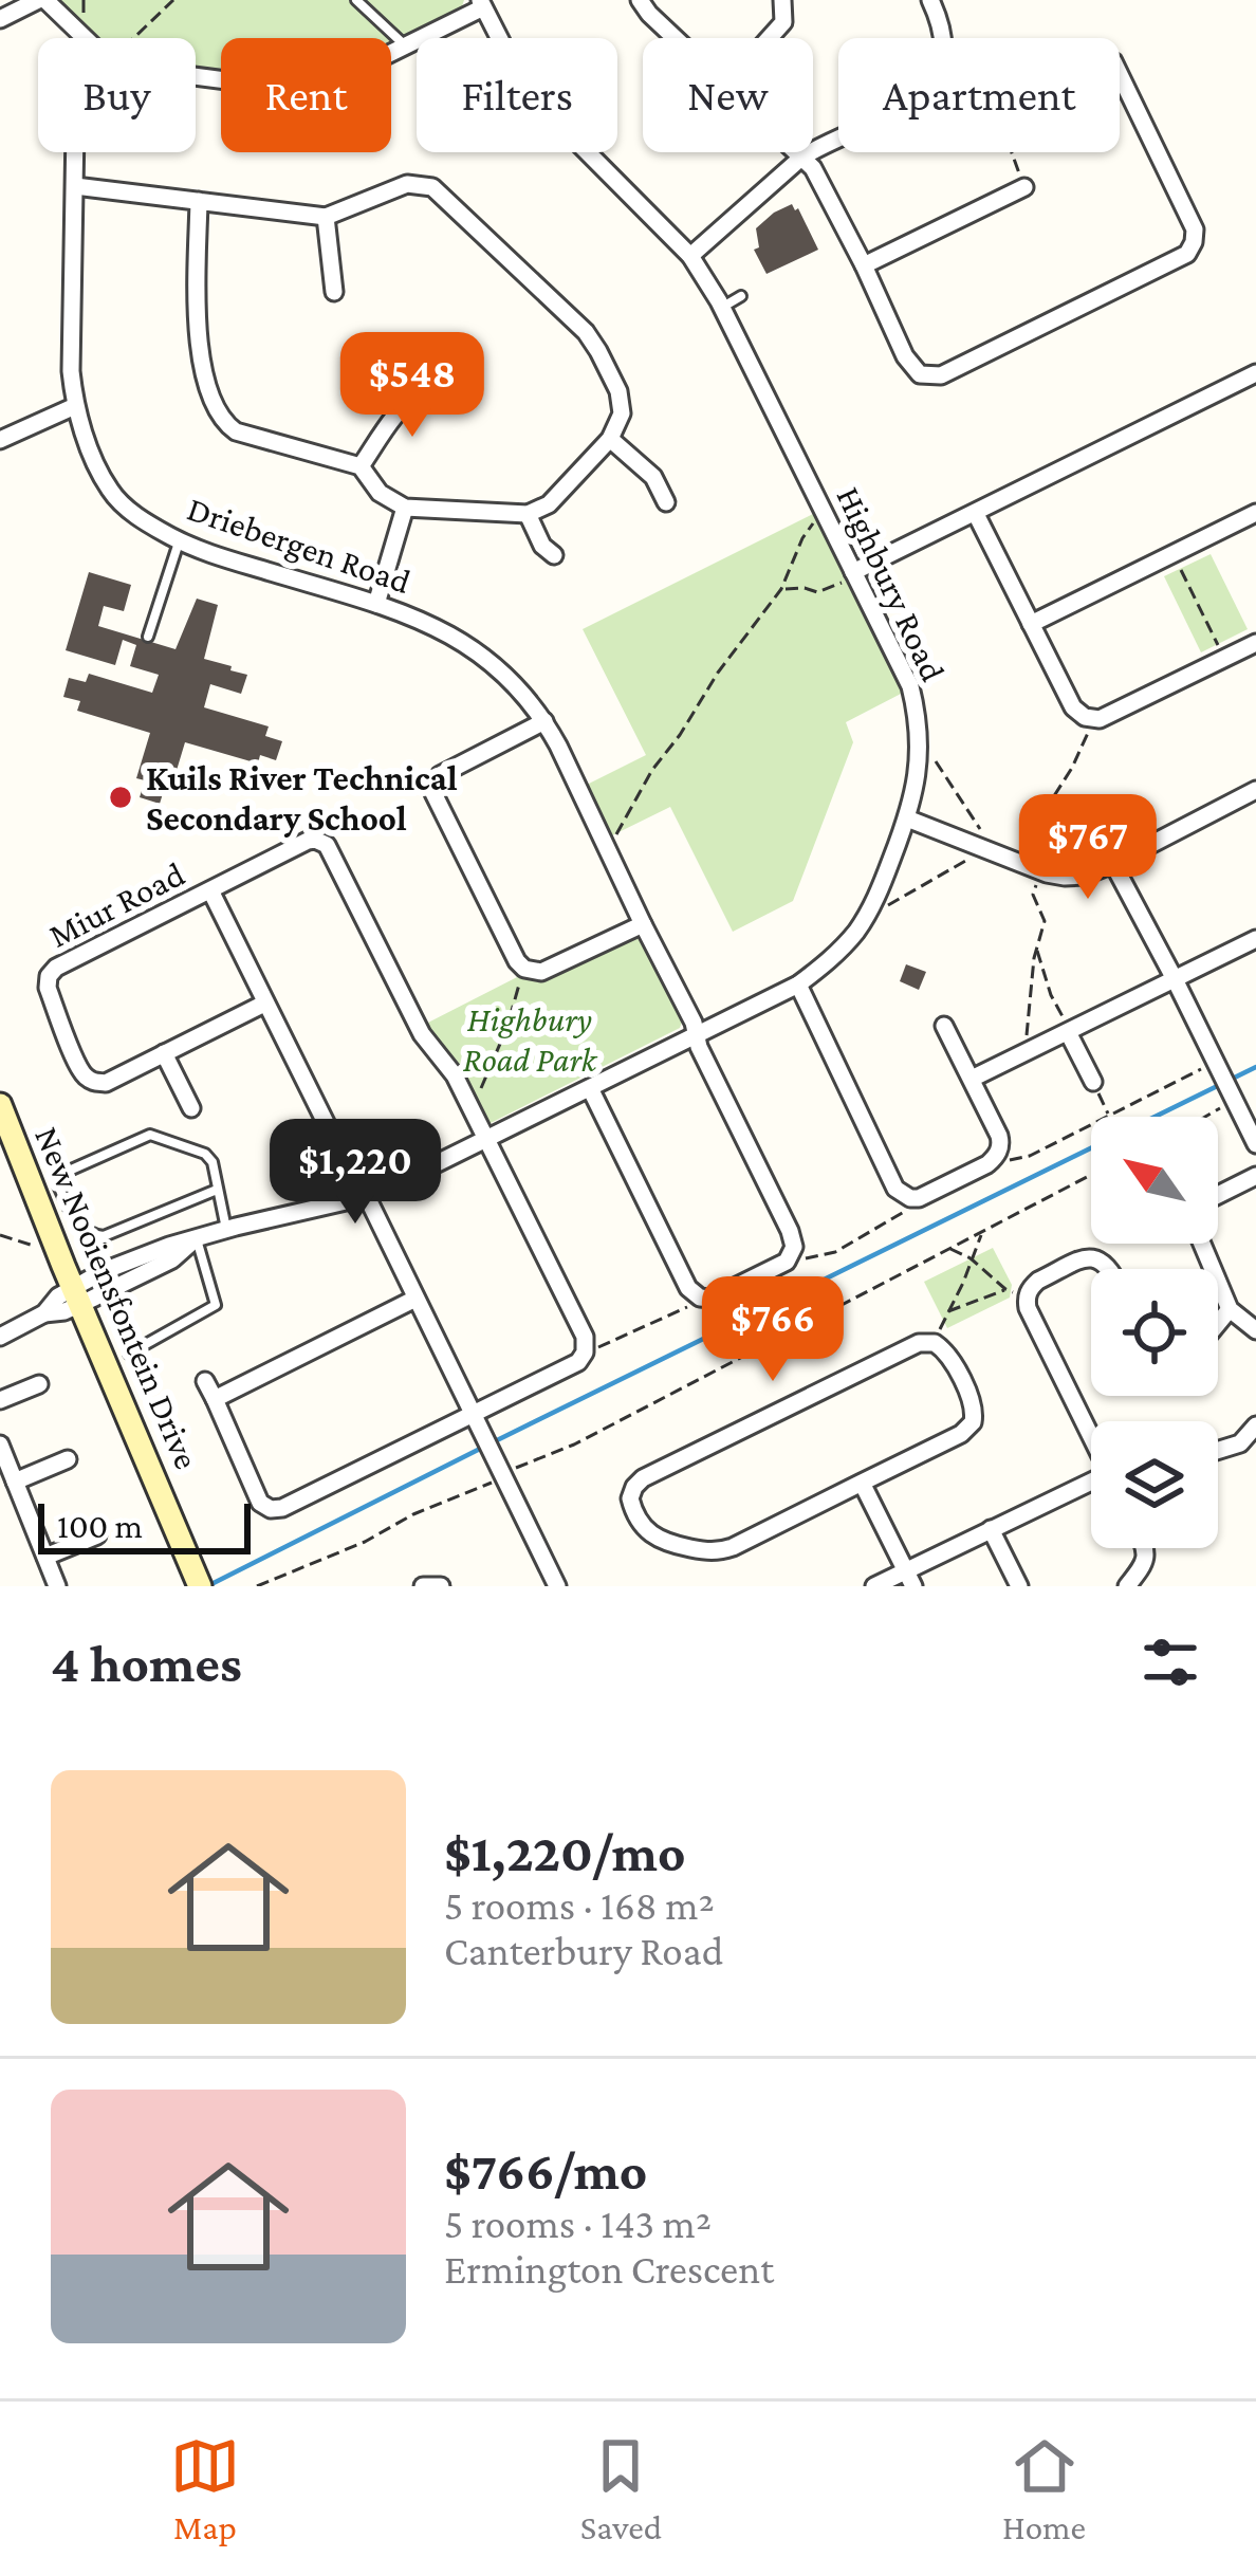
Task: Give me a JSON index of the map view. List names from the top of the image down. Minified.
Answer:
{"streets":{"street":["Driebergen Road","Highbury Road","Miur Road","New Nooiensfontein Drive"]},"crossings":[["Driebergen Road","Highbury Road"],["Highbury Road","Miur Road"],["Highbury Road","New Nooiensfontein Drive"]],"parks":["Highbury Road Park"],"places":["Kuils River Technical Secondary School"],"scale_bar":"100 m","north":"top left","page":{"chip":["Buy","Rent","Filters","New","Apartment"],"price":["$548","$767","$1,220","$766"],"scale":"100 m","heading":"4 homes","list":[{"name":"$1,220/mo","note":"5 rooms · 168 m² · Canterbury Road"},{"name":"$766/mo","note":"5 rooms · 143 m² · Ermington Crescent"}],"tabs":["Map","Saved","Home"]}}
